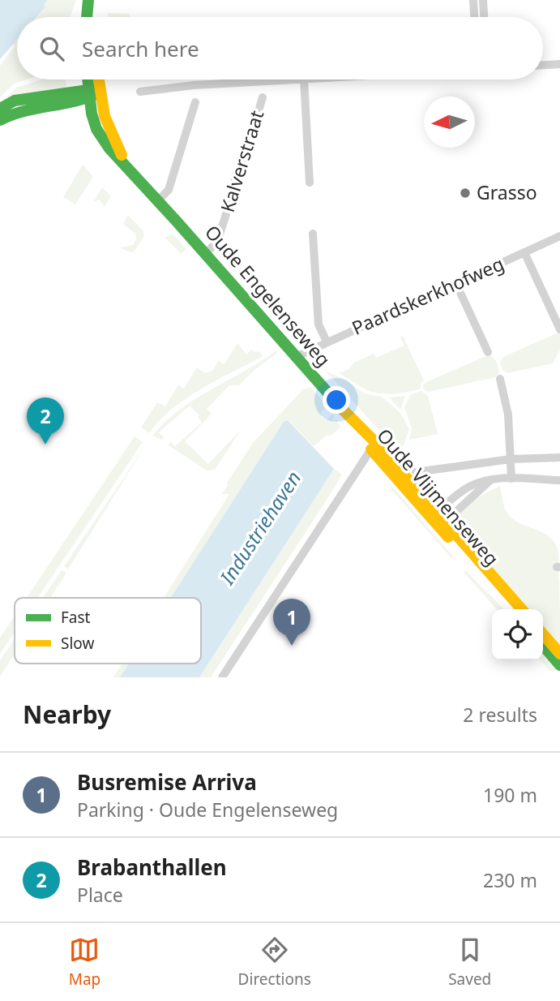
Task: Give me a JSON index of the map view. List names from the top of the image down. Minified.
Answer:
{"streets":{"street":["Kalverstraat","Oude Engelenseweg","Paardskerkhofweg","Oude Vlijmenseweg"]},"crossings":[["Kalverstraat","Oude Engelenseweg"],["Oude Engelenseweg","Paardskerkhofweg"],["Oude Engelenseweg","Oude Vlijmenseweg"]],"water":["Industriehaven"],"places":["Grasso"],"legend":["Fast","Slow"],"north":"left","page":{"search":"Search here","pins":["2","1"],"heading":["Nearby","2 results"],"list":[{"mark":"1","name":"Busremise Arriva","note":"Parking · Oude Engelenseweg","value":"190 m"},{"mark":"2","name":"Brabanthallen","note":"Place","value":"230 m"}],"nav":["Map","Directions","Saved"]}}
